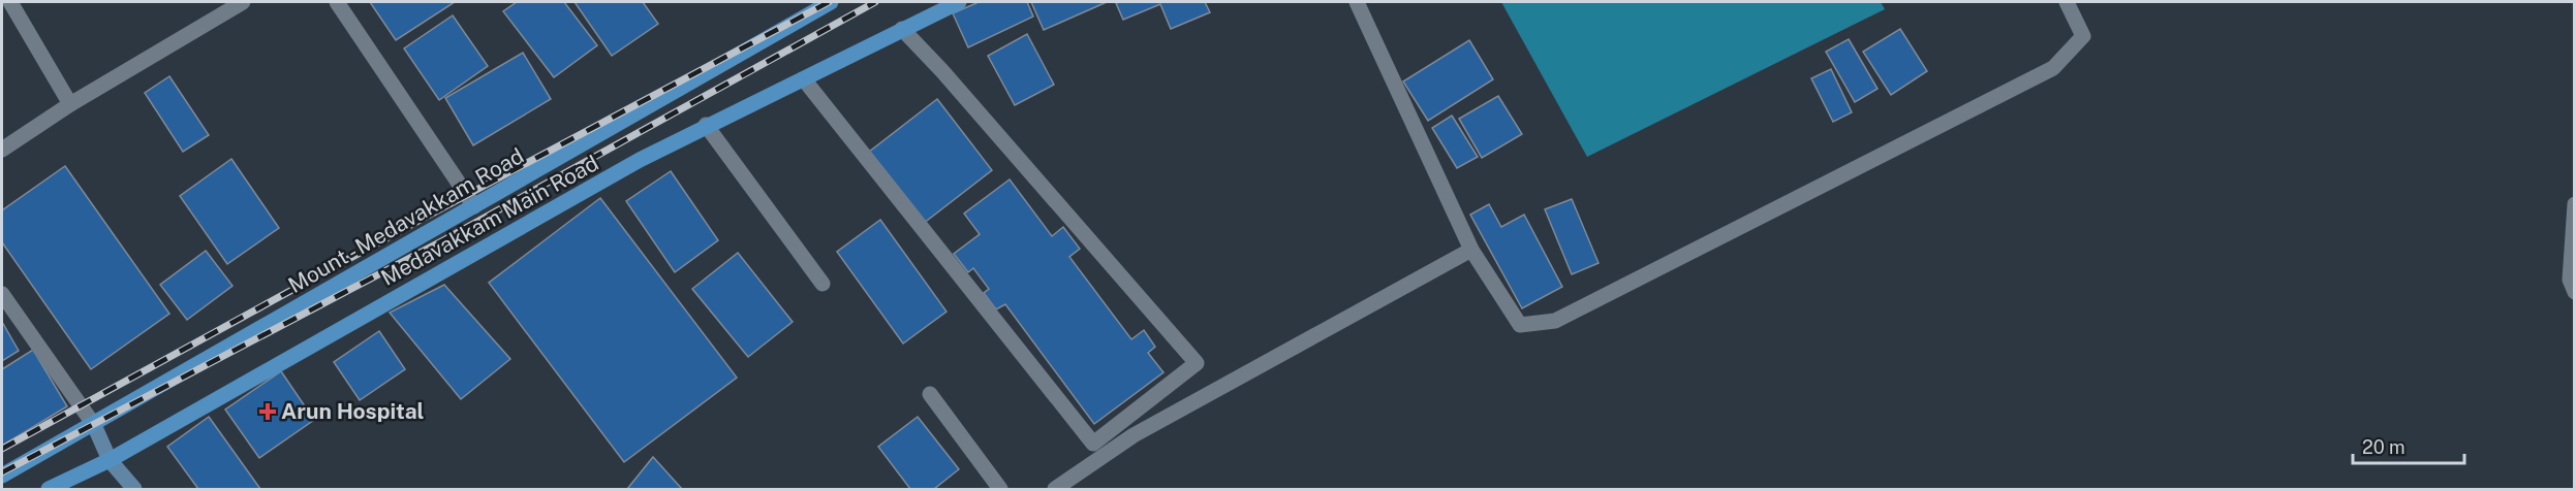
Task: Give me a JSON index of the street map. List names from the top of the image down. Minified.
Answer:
{"streets":{"main road":["Mount - Medavakkam Road","Medavakkam Main Road"]},"places":{"health":["Arun Hospital"]},"scale_bar":"20 m"}
